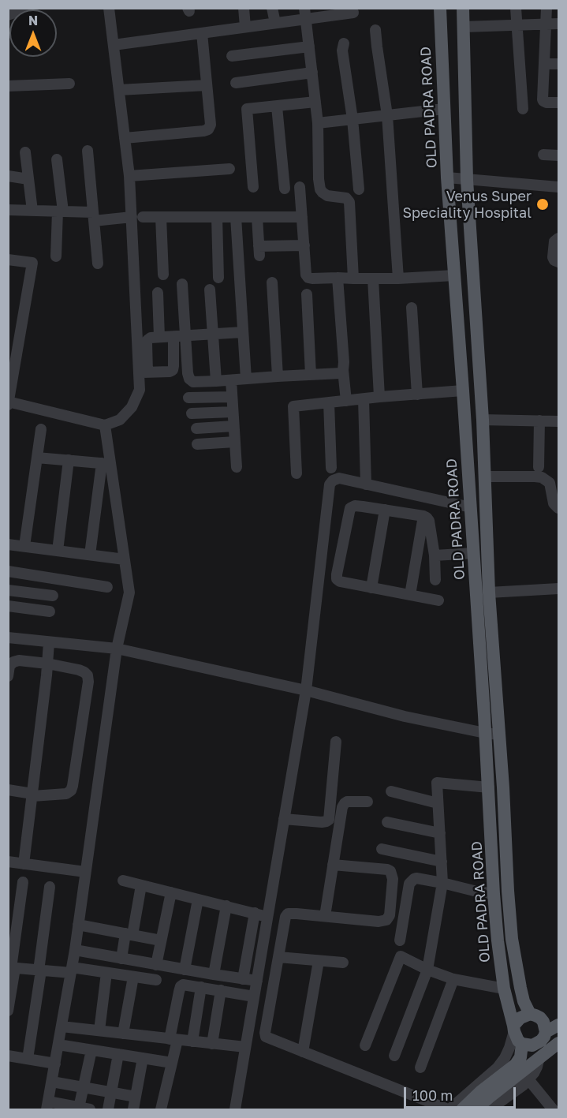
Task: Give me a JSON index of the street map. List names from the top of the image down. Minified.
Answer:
{"streets":{"main road":["OLD PADRA ROAD"]},"places":["Venus Super Speciality Hospital"],"scale_bar":"100 m","north":"top"}
